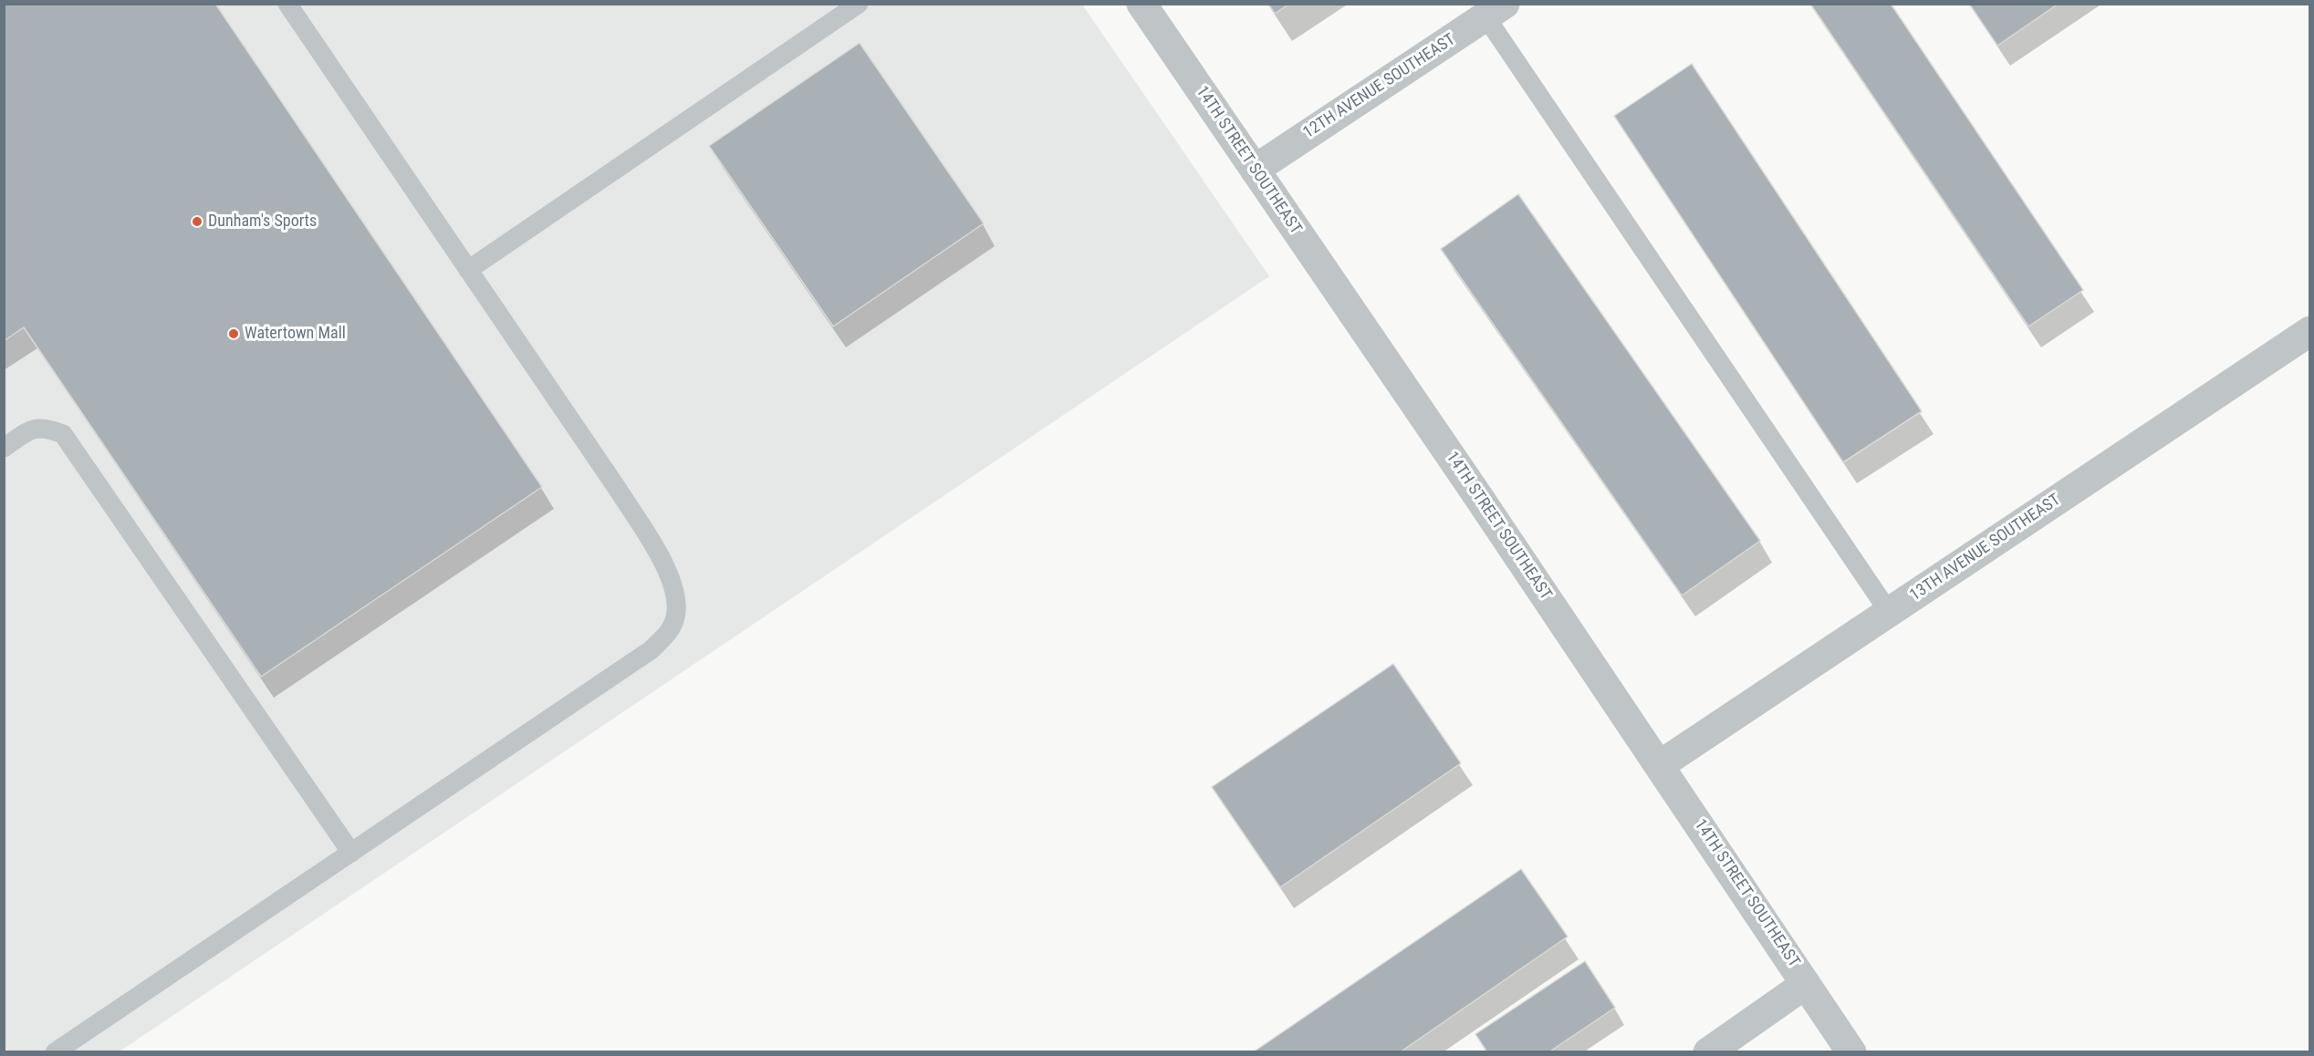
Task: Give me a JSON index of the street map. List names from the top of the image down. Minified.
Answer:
{"streets":{"street":["12TH AVENUE SOUTHEAST","14TH STREET SOUTHEAST","13TH AVENUE SOUTHEAST"]},"crossings":[["12TH AVENUE SOUTHEAST","14TH STREET SOUTHEAST"],["14TH STREET SOUTHEAST","13TH AVENUE SOUTHEAST"]],"places":["Dunham's Sports","Watertown Mall"]}
